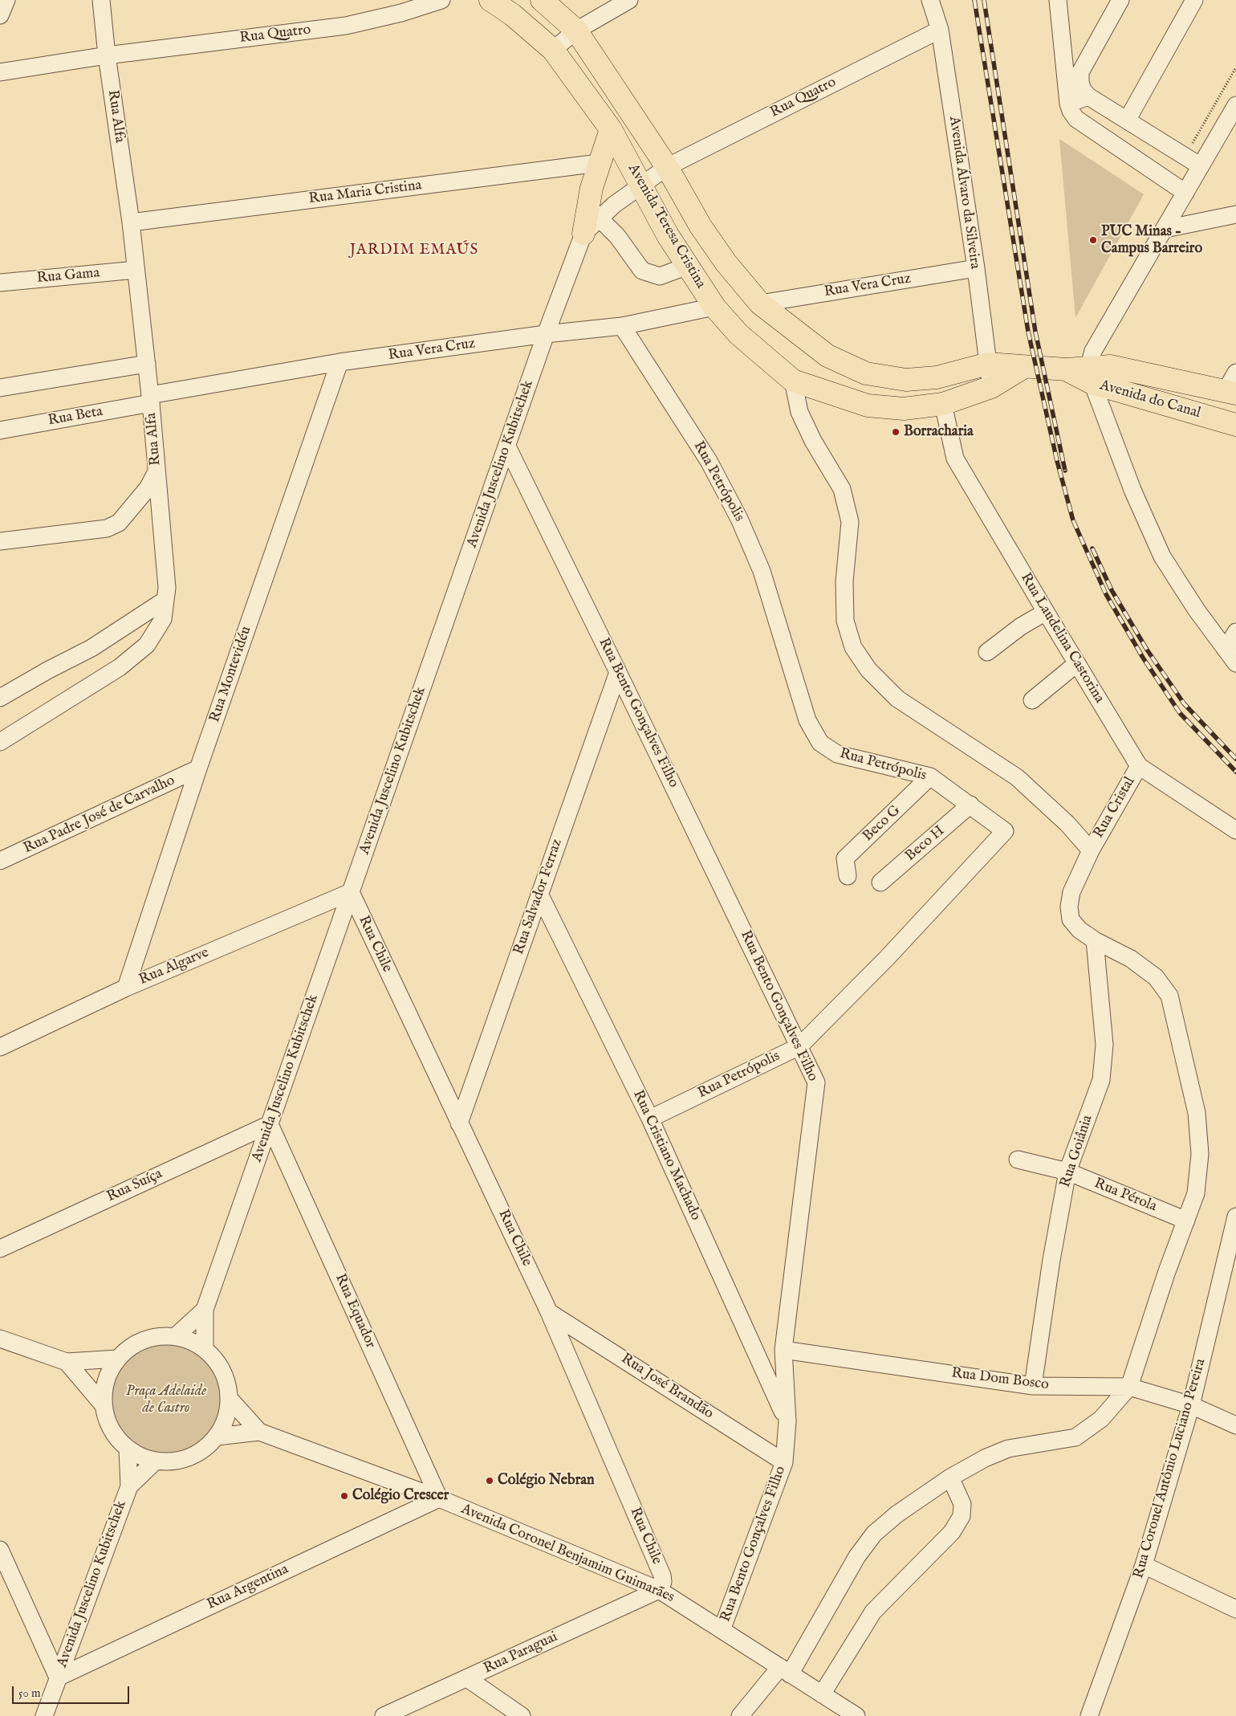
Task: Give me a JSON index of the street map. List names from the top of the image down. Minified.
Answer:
{"streets":{"main road":["Avenida Teresa Cristina","Avenida do Canal"],"street":["Rua Quatro","Rua Alfa","Rua Maria Cristina","Avenida Álvaro da Silveira","Rua Gama","Rua Vera Cruz","Rua Beta","Avenida Juscelino Kubitschek","Rua Petrópolis","Rua Laudelina Castorina","Rua Montevidéu","Rua Bento Gonçalves Filho","Rua Cristal","Rua Padre José de Carvalho","Beco G","Beco H","Rua Salvador Ferraz","Rua Chile","Rua Algarve","Rua Goiânia","Rua Cristiano Machado","Rua Suíça","Rua Pérola","Rua Equador","Rua Dom Bosco","Rua José Brandão","Rua Coronel Antônio Luciano Pereira","Avenida Coronel Benjamim Guimarães","Rua Argentina","Rua Paraguai"]},"crossings":[["Rua Quatro","Rua Alfa"],["Rua Quatro","Avenida Álvaro da Silveira"],["Rua Quatro","Avenida Teresa Cristina"],["Rua Quatro","Avenida Juscelino Kubitschek"],["Rua Alfa","Rua Maria Cristina"],["Rua Alfa","Rua Gama"],["Rua Alfa","Rua Vera Cruz"],["Rua Alfa","Rua Beta"],["Avenida Álvaro da Silveira","Avenida Teresa Cristina"],["Avenida Álvaro da Silveira","Rua Vera Cruz"],["Avenida Teresa Cristina","Rua Vera Cruz"],["Avenida Teresa Cristina","Avenida do Canal"],["Avenida Teresa Cristina","Rua Laudelina Castorina"],["Rua Vera Cruz","Rua Beta"],["Rua Vera Cruz","Avenida Juscelino Kubitschek"],["Rua Vera Cruz","Rua Petrópolis"],["Rua Vera Cruz","Rua Montevidéu"],["Avenida Juscelino Kubitschek","Rua Bento Gonçalves Filho"],["Avenida Juscelino Kubitschek","Rua Chile"],["Avenida Juscelino Kubitschek","Rua Algarve"],["Avenida Juscelino Kubitschek","Rua Suíça"],["Avenida Juscelino Kubitschek","Rua Equador"],["Avenida Juscelino Kubitschek","Avenida Coronel Benjamim Guimarães"],["Avenida Juscelino Kubitschek","Rua Argentina"],["Rua Petrópolis","Rua Bento Gonçalves Filho"],["Rua Petrópolis","Beco G"],["Rua Petrópolis","Beco H"],["Rua Petrópolis","Rua Cristiano Machado"],["Rua Laudelina Castorina","Rua Cristal"],["Rua Montevidéu","Rua Padre José de Carvalho"],["Rua Montevidéu","Rua Algarve"],["Rua Bento Gonçalves Filho","Rua Salvador Ferraz"],["Rua Bento Gonçalves Filho","Rua Cristiano Machado"],["Rua Bento Gonçalves Filho","Rua Dom Bosco"],["Rua Bento Gonçalves Filho","Rua José Brandão"],["Rua Bento Gonçalves Filho","Avenida Coronel Benjamim Guimarães"],["Rua Cristal","Rua Goiânia"],["Rua Cristal","Rua Pérola"],["Rua Cristal","Rua Dom Bosco"],["Rua Salvador Ferraz","Rua Chile"],["Rua Salvador Ferraz","Rua Cristiano Machado"],["Rua Chile","Rua Algarve"],["Rua Chile","Rua José Brandão"],["Rua Chile","Avenida Coronel Benjamim Guimarães"],["Rua Chile","Rua Paraguai"],["Rua Goiânia","Rua Pérola"],["Rua Goiânia","Rua Dom Bosco"],["Rua Suíça","Rua Equador"],["Rua Equador","Avenida Coronel Benjamim Guimarães"],["Rua Equador","Rua Argentina"],["Rua Dom Bosco","Rua Coronel Antônio Luciano Pereira"],["Avenida Coronel Benjamim Guimarães","Rua Argentina"],["Avenida Coronel Benjamim Guimarães","Rua Paraguai"]],"districts":["JARDIM EMAÚS"],"parks":["Praça Adelaide de Castro"],"places":["PUC Minas - Campus Barreiro","Borracharia","Colégio Nebran","Colégio Crescer"],"scale_bar":"50 m"}
